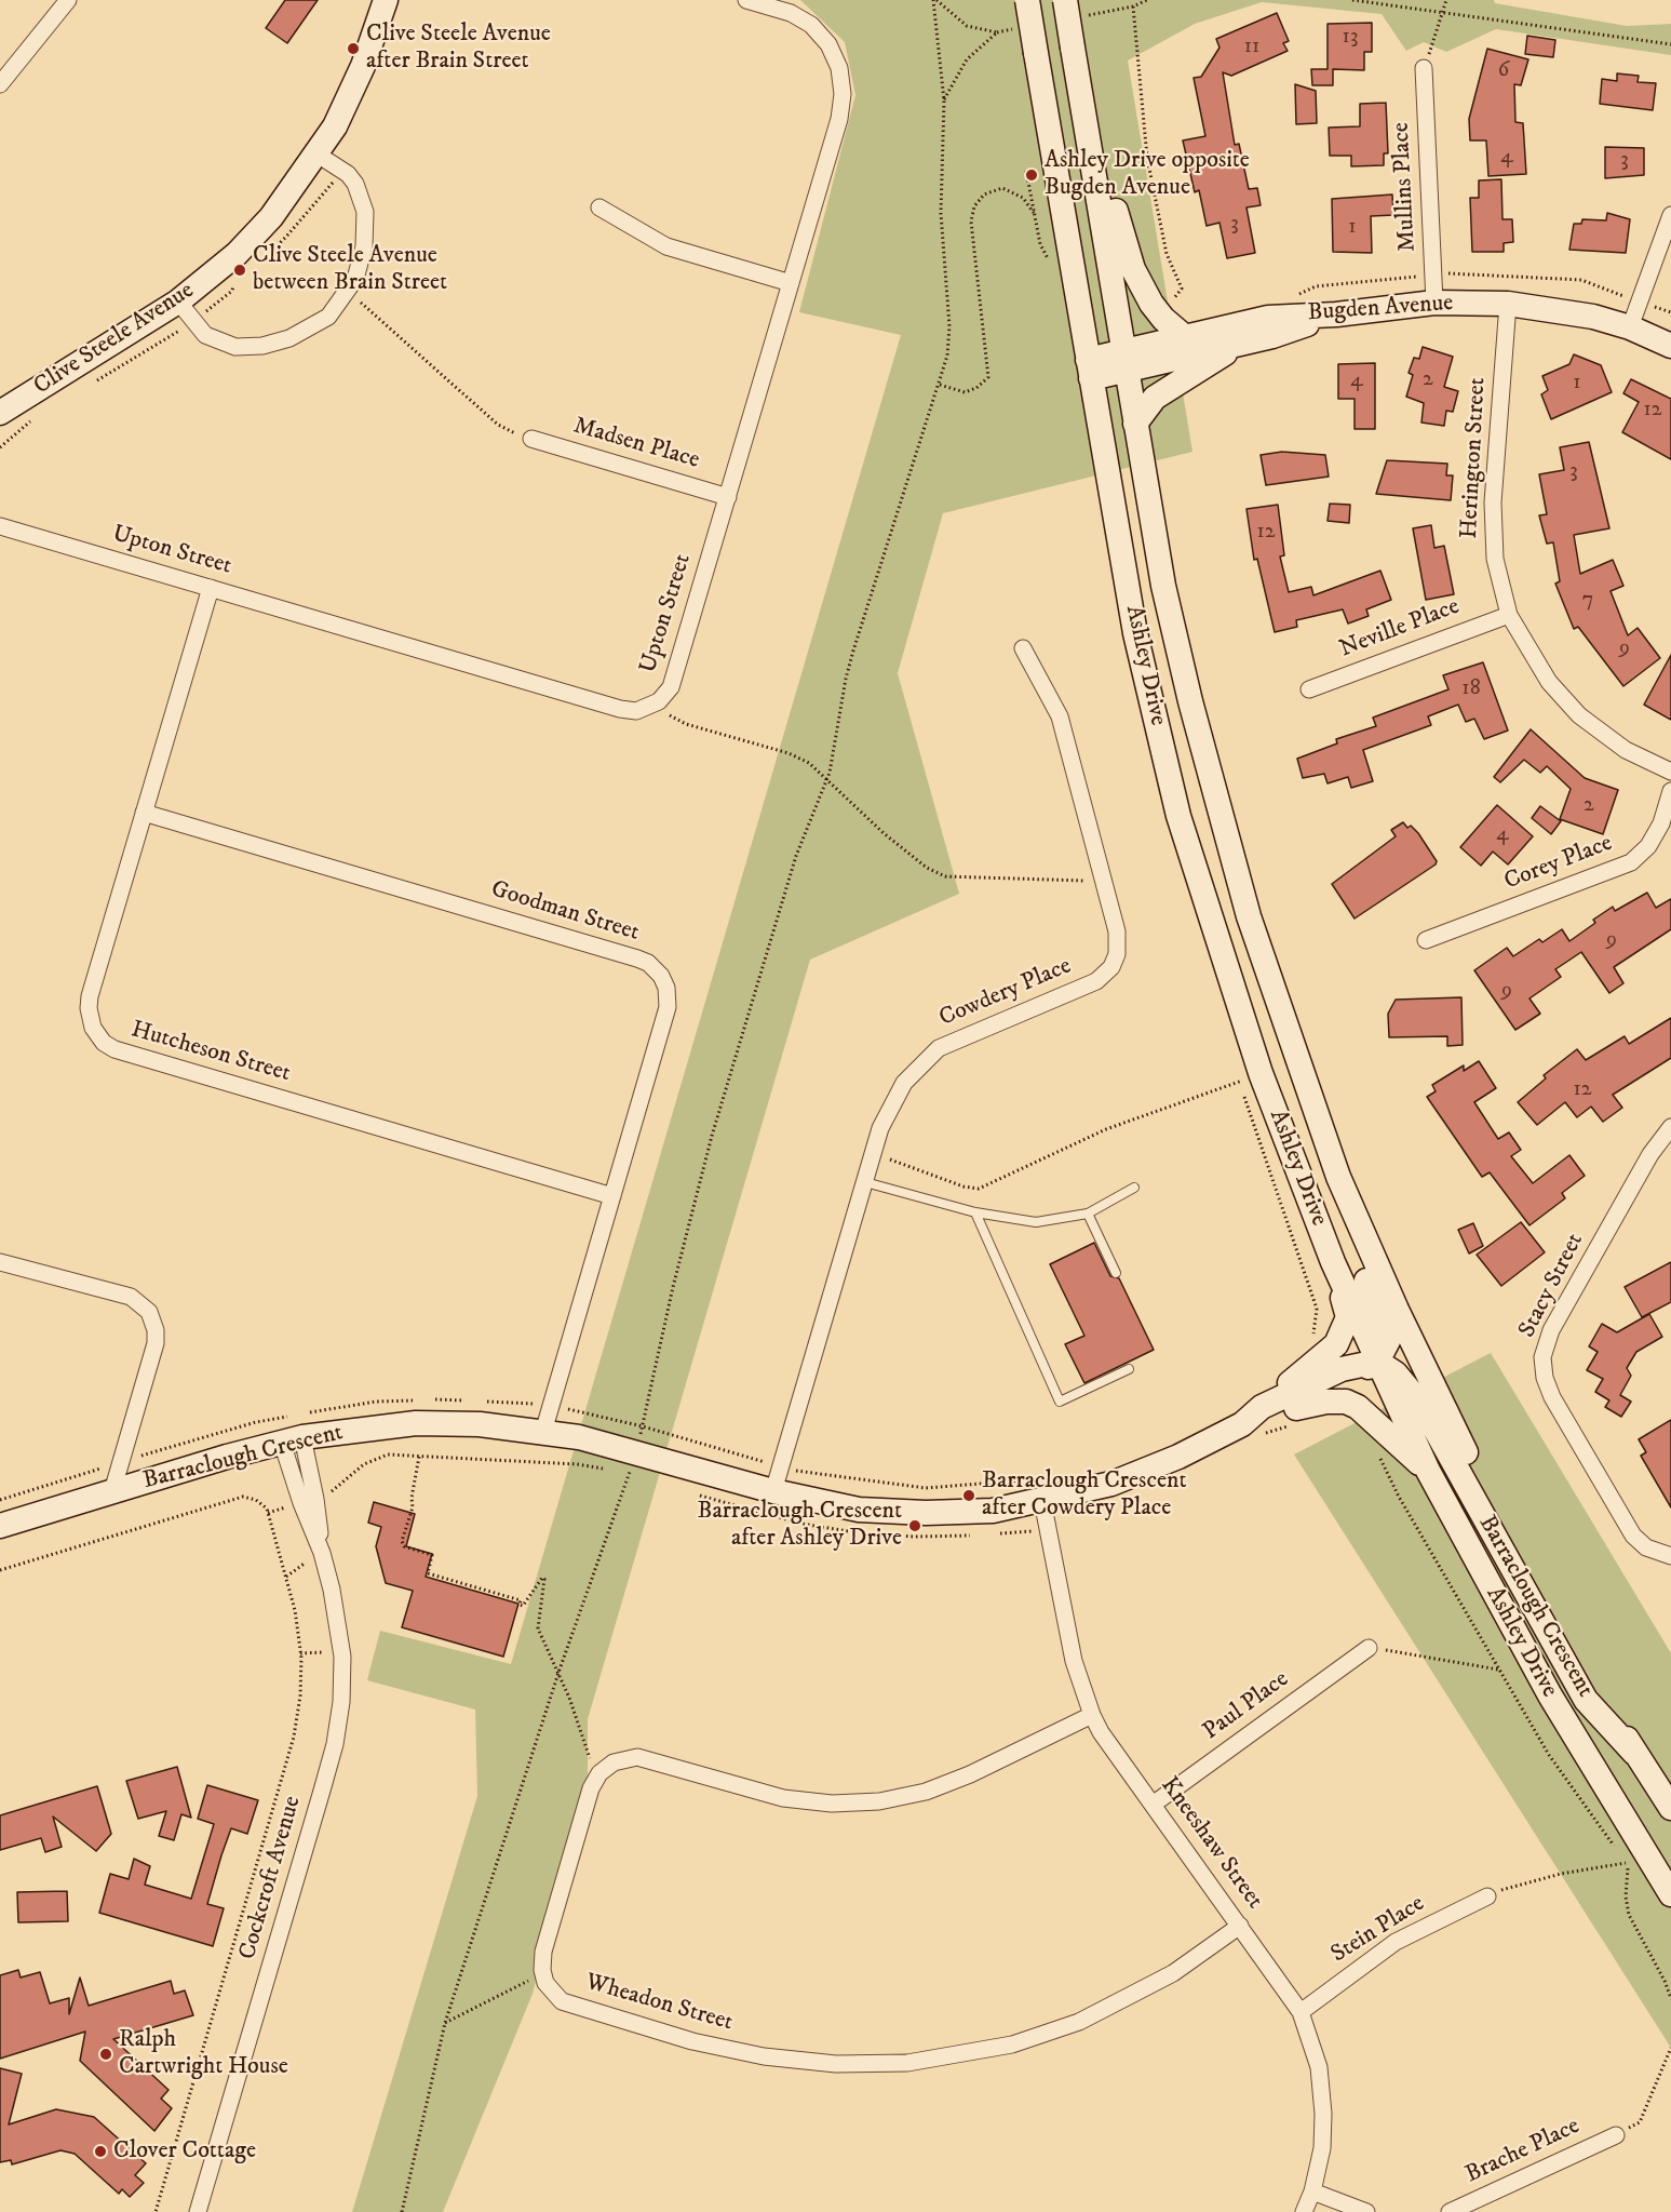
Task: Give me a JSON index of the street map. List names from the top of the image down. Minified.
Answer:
{"streets":{"main road":["Bugden Avenue","Clive Steele Avenue","Ashley Drive","Barraclough Crescent"],"street":["Mullins Place","Madsen Place","Herington Street","Upton Street","Neville Place","Corey Place","Goodman Street","Cowdery Place","Hutcheson Street","Stacy Street","Paul Place","Kneeshaw Street","Cockcroft Avenue","Stein Place","Wheadon Street","Brache Place"]},"crossings":[["Mullins Place","Bugden Avenue"],["Bugden Avenue","Herington Street"],["Bugden Avenue","Ashley Drive"],["Madsen Place","Upton Street"],["Herington Street","Neville Place"],["Upton Street","Hutcheson Street"],["Ashley Drive","Barraclough Crescent"],["Goodman Street","Hutcheson Street"],["Goodman Street","Barraclough Crescent"],["Cowdery Place","Barraclough Crescent"],["Barraclough Crescent","Kneeshaw Street"],["Barraclough Crescent","Cockcroft Avenue"],["Paul Place","Kneeshaw Street"],["Kneeshaw Street","Stein Place"],["Kneeshaw Street","Wheadon Street"]],"places":["Clive Steele Avenue after Brain Street","Ashley Drive opposite Bugden Avenue","Clive Steele Avenue between Brain Street","Barraclough Crescent after Cowdery Place","Barraclough Crescent after Ashley Drive","Ralph Cartwright House","Clover Cottage"],"house_numbers":["13","11","6","4","3","3","1","2","4","1","12","3","12","7","9","18","2","4","9","9","12"]}
